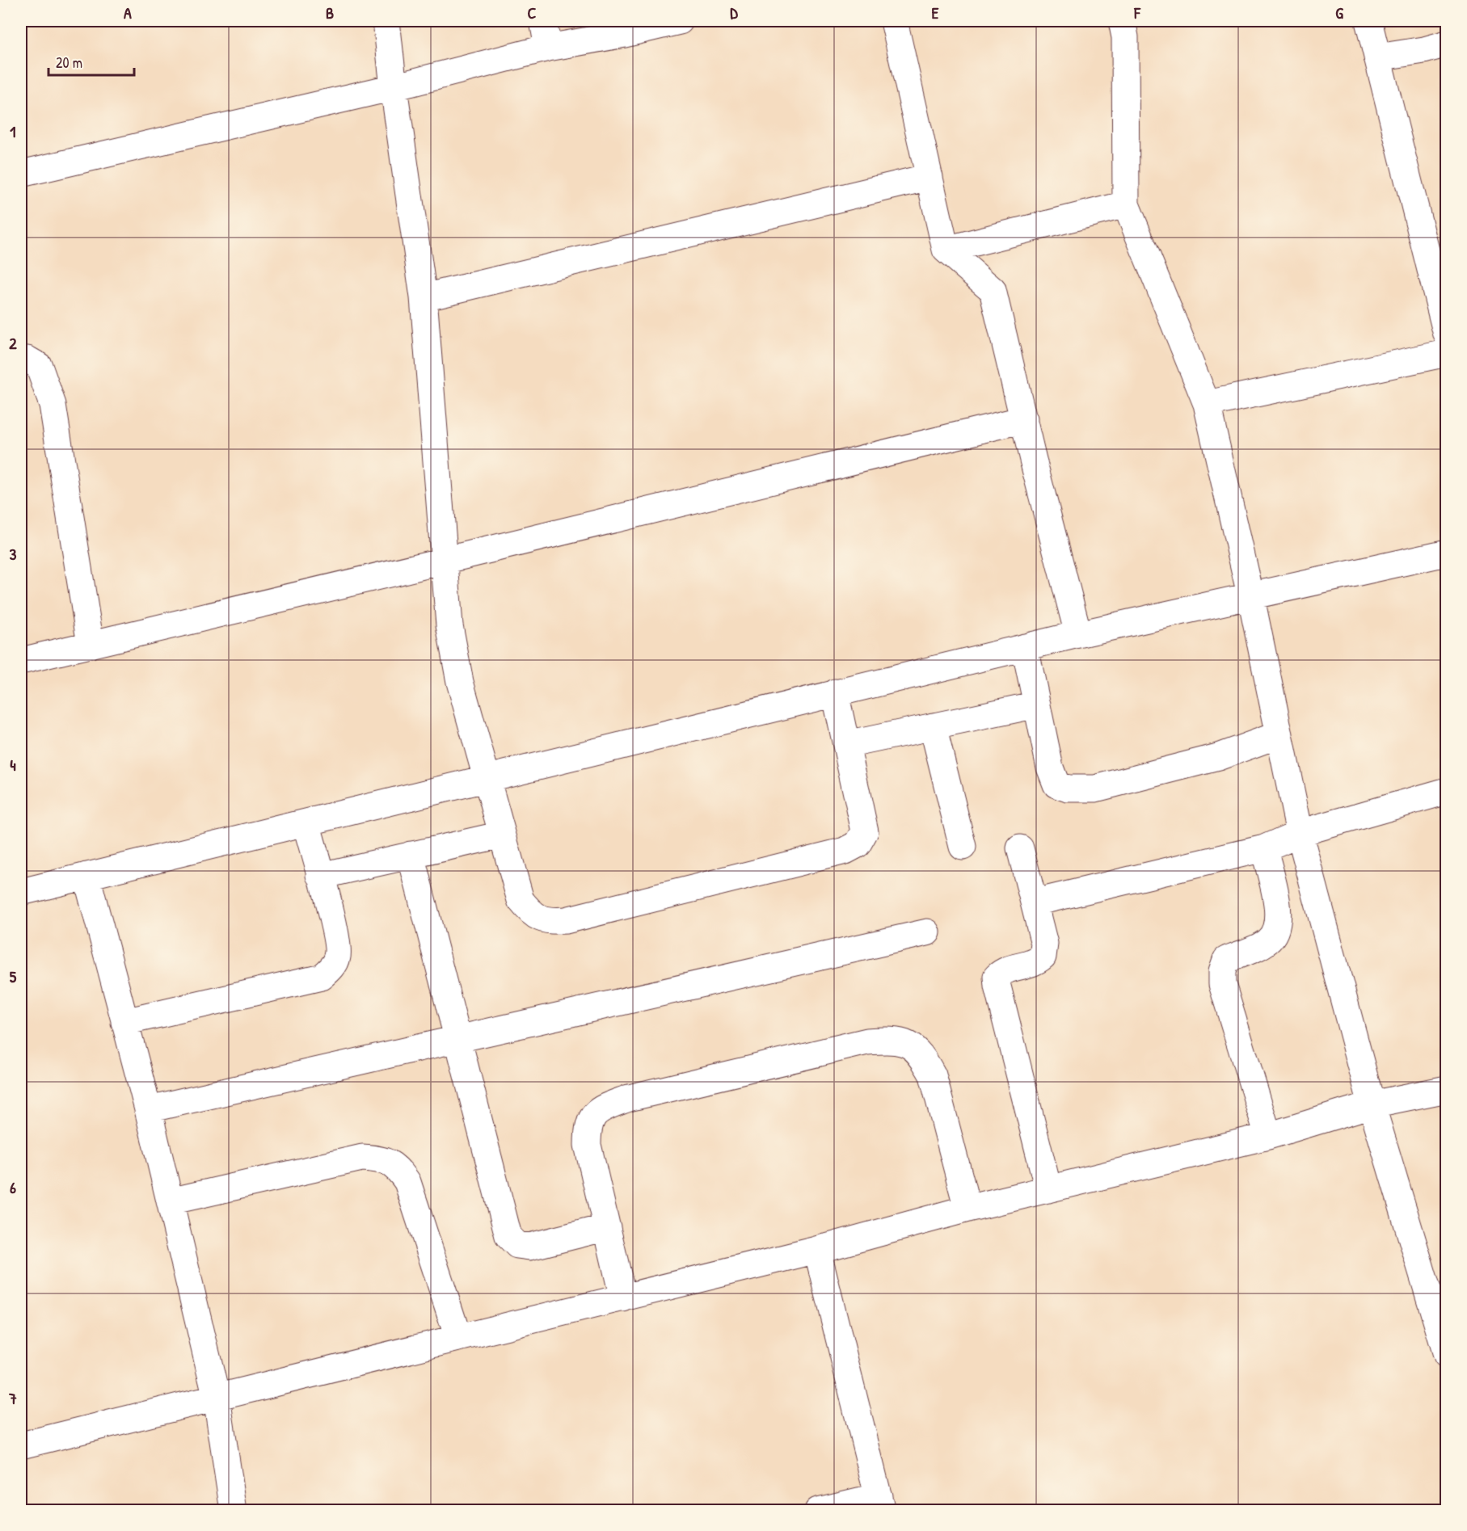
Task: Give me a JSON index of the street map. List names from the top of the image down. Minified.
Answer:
{"scale_bar":"20 m","grid":{"columns":["A","B","C","D","E","F","G"],"rows":["1","2","3","4","5","6","7"]}}
